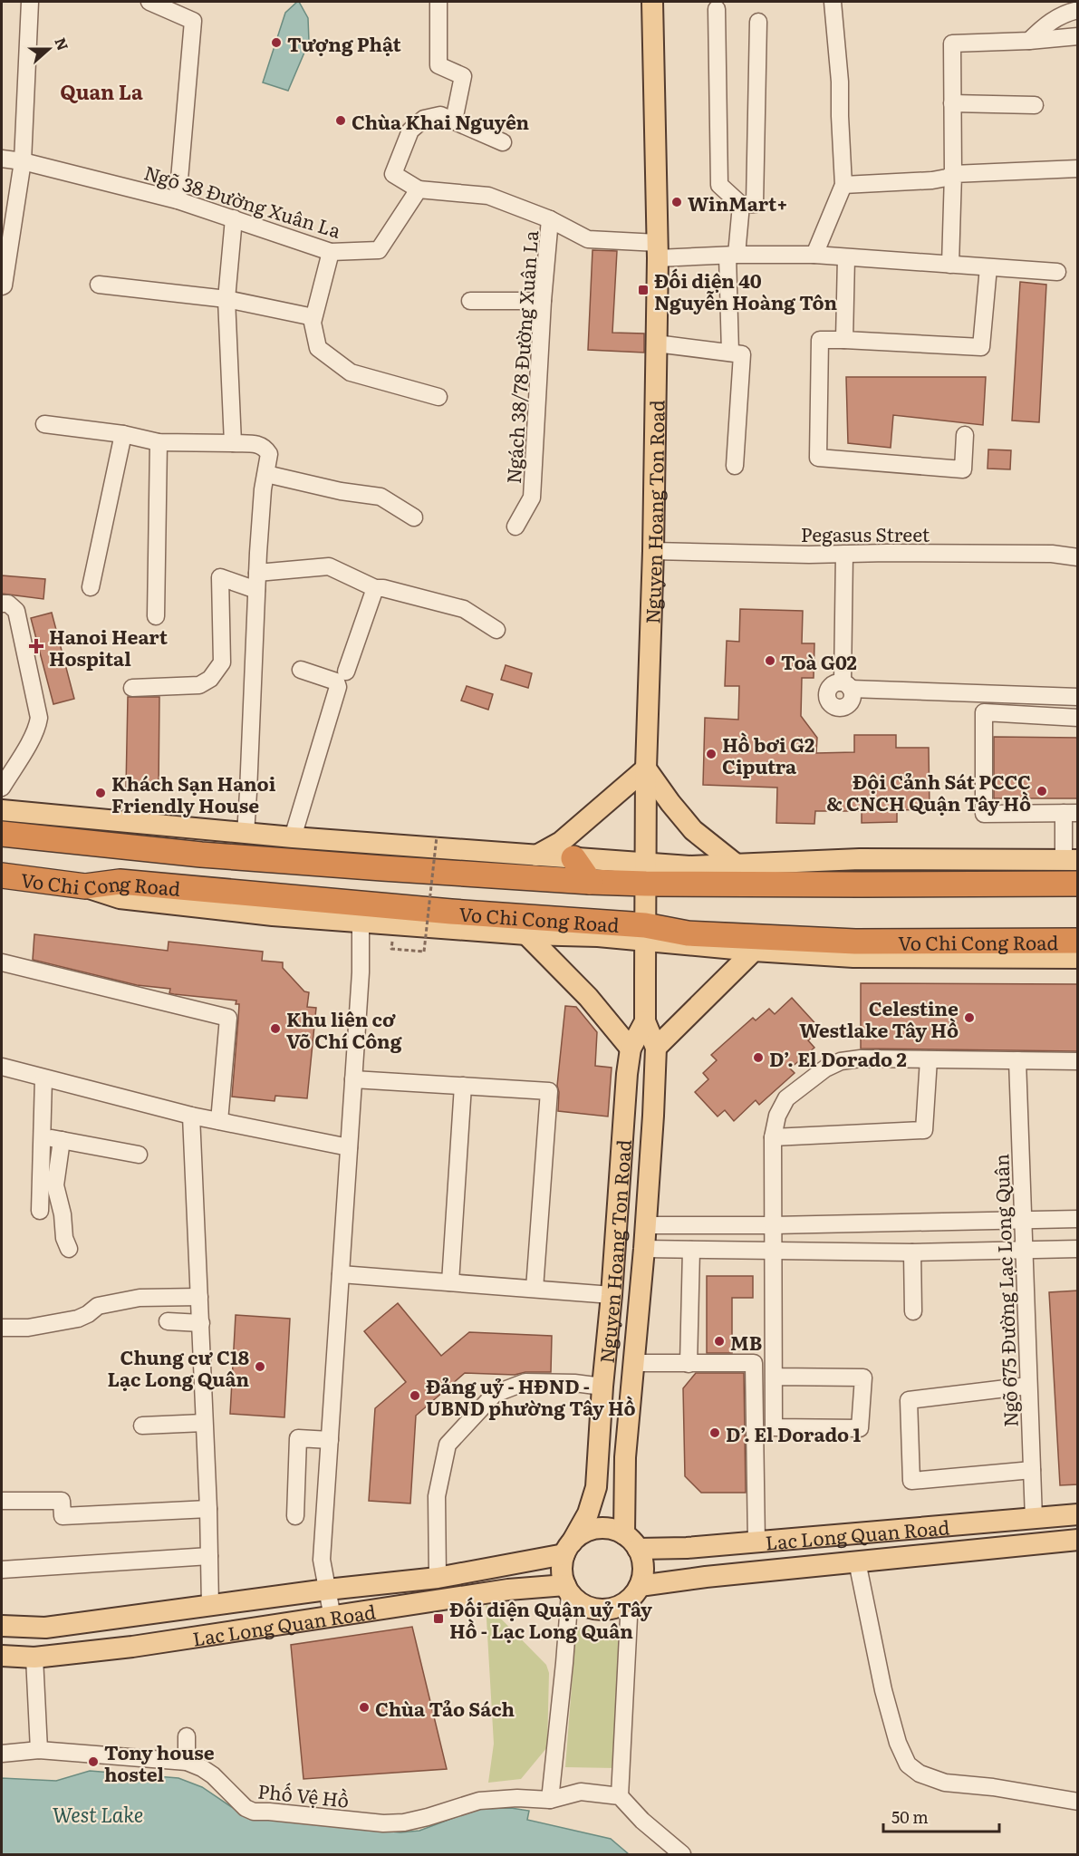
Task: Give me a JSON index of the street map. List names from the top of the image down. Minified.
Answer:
{"streets":{"highway":["Vo Chi Cong Road"],"main road":["Nguyen Hoang Ton Road","Lac Long Quan Road"],"street":["Ngõ 38 Đường Xuân La","Ngách 38/78 Đường Xuân La","Pegasus Street","Ngõ 675 Đường Lạc Long Quân","Phố Vệ Hồ"]},"crossings":[["Nguyen Hoang Ton Road","Pegasus Street"],["Nguyen Hoang Ton Road","Vo Chi Cong Road"],["Nguyen Hoang Ton Road","Lac Long Quan Road"],["Ngõ 675 Đường Lạc Long Quân","Lac Long Quan Road"]],"districts":["Quan La"],"water":["West Lake"],"places":{"other":["Tượng Phật","Chùa Khai Nguyên","WinMart+","Toà G02","Hồ bơi G2 Ciputra","Đội Cảnh Sát PCCC & CNCH Quận Tây Hồ","Khách Sạn Hanoi Friendly House","Celestine Westlake Tây Hồ","Khu liên cơ Võ Chí Công","D’. El Dorado 2","MB","Chung cư C18 Lạc Long Quân","Đảng uỷ - HĐND - UBND phường Tây Hồ","D’. El Dorado 1","Chùa Tảo Sách","Tony house hostel"],"transit":["Đối diện 40 Nguyễn Hoàng Tôn","Đối diện Quận uỷ Tây Hồ - Lạc Long Quân"],"health":["Hanoi Heart Hospital"]},"scale_bar":"50 m","north":"right"}
